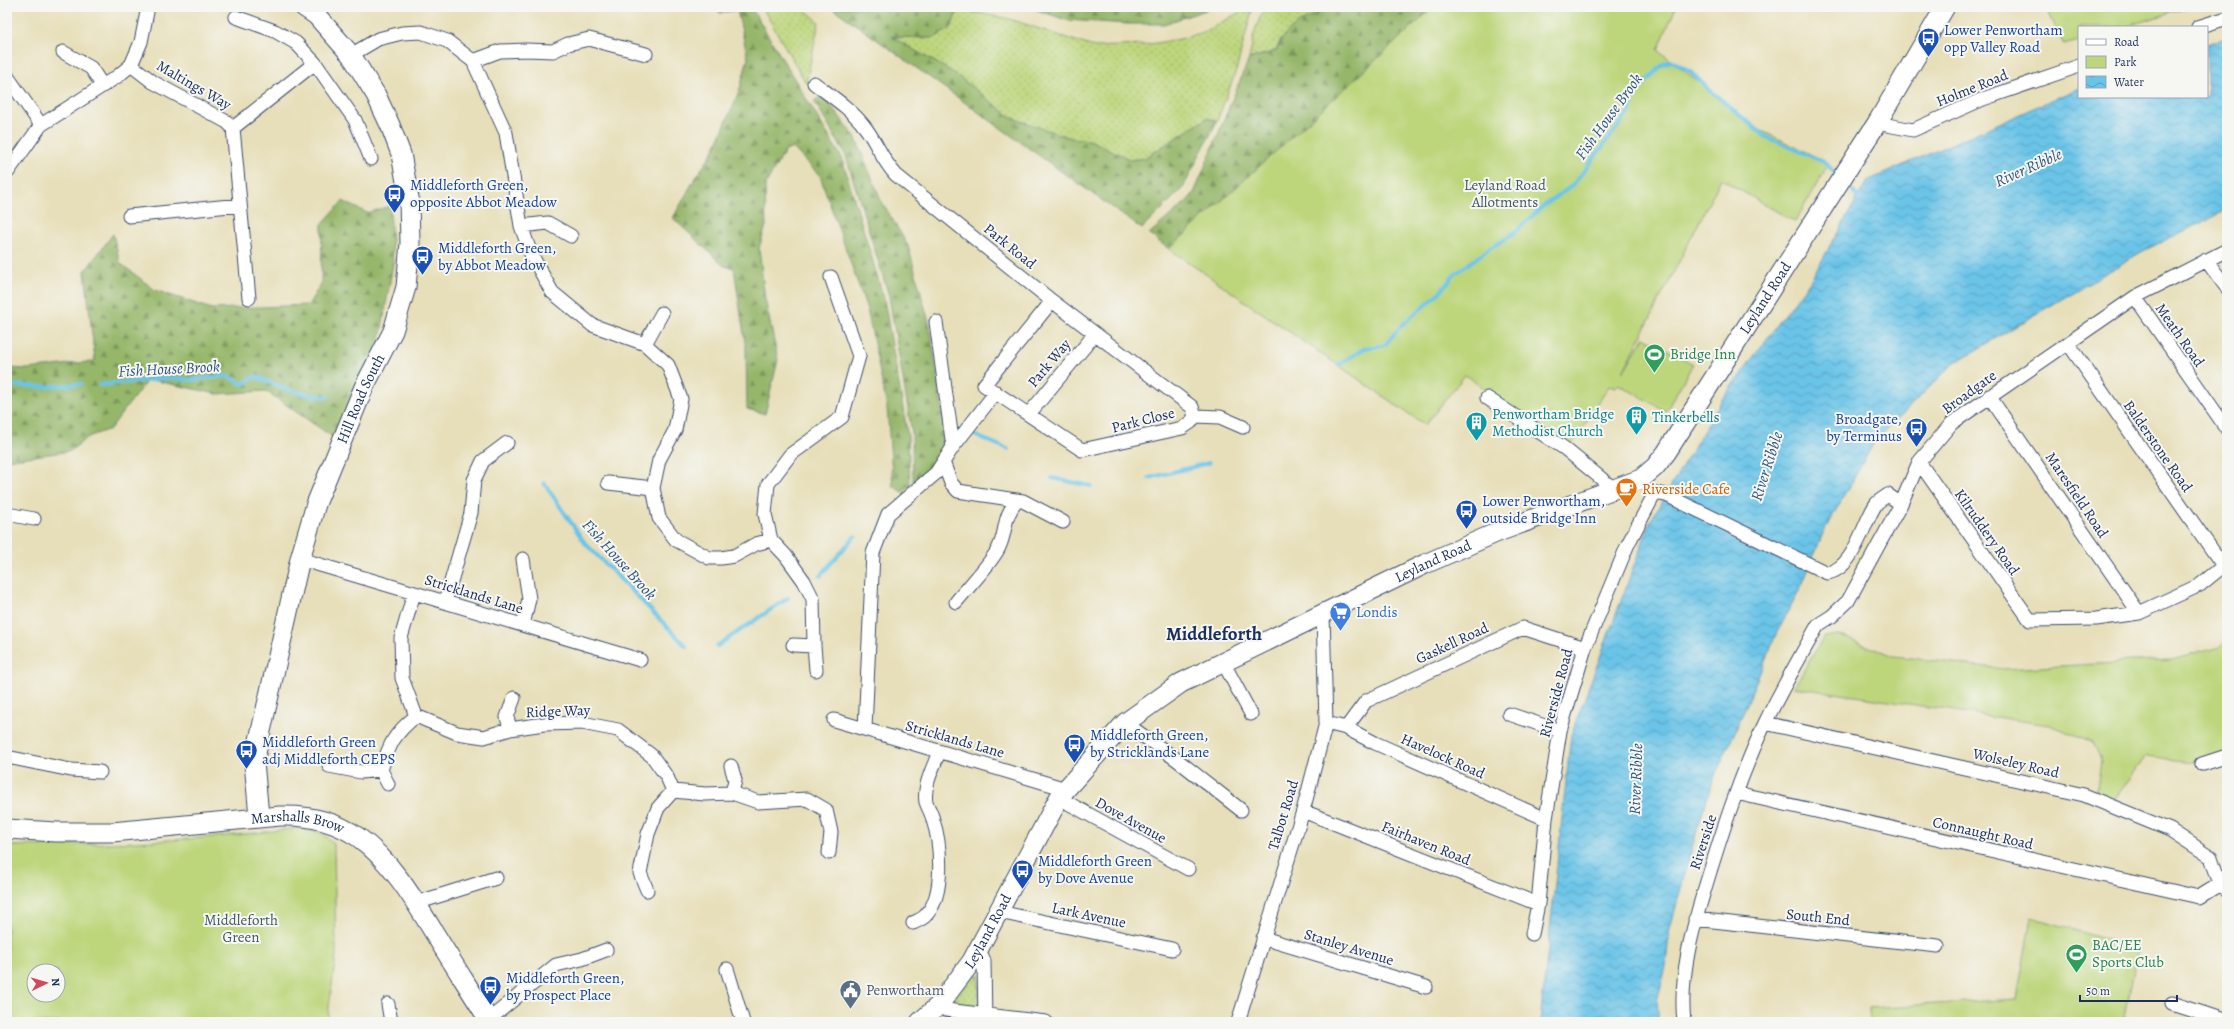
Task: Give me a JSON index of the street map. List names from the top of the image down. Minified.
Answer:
{"streets":{"main road":["Leyland Road","Hill Road South","Marshalls Brow"],"street":["Maltings Way","Holme Road","Park Road","Meath Road","Park Way","Broadgate","Park Close","Balderstone Road","Maresfield Road","Kilruddery Road","Stricklands Lane","Gaskell Road","Riverside Road","Ridge Way","Havelock Road","Wolseley Road","Talbot Road","Dove Avenue","Connaught Road","Riverside","Fairhaven Road","Lark Avenue","South End","Stanley Avenue"]},"crossings":[["Holme Road","Leyland Road"],["Park Road","Park Close"],["Leyland Road","Stricklands Lane"],["Leyland Road","Talbot Road"],["Leyland Road","Dove Avenue"],["Leyland Road","Lark Avenue"],["Meath Road","Broadgate"],["Park Way","Park Close"],["Broadgate","Balderstone Road"],["Broadgate","Maresfield Road"],["Broadgate","Kilruddery Road"],["Broadgate","Riverside"],["Hill Road South","Stricklands Lane"],["Hill Road South","Marshalls Brow"],["Maresfield Road","Kilruddery Road"],["Stricklands Lane","Dove Avenue"],["Gaskell Road","Riverside Road"],["Gaskell Road","Havelock Road"],["Riverside Road","Havelock Road"],["Riverside Road","Fairhaven Road"],["Havelock Road","Talbot Road"],["Wolseley Road","Connaught Road"],["Wolseley Road","Riverside"],["Talbot Road","Fairhaven Road"],["Talbot Road","Stanley Avenue"],["Connaught Road","Riverside"],["Riverside","South End"]],"districts":["Middleforth"],"water":["Fish House Brook","River Ribble"],"parks":["Leyland Road Allotments","Middleforth Green"],"places":{"bus stop":["Lower Penwortham opp Valley Road","Middleforth Green, opposite Abbot Meadow","Middleforth Green, by Abbot Meadow","Broadgate, by Terminus","Lower Penwortham, outside Bridge Inn","Middleforth Green, by Stricklands Lane","Middleforth Green adj Middleforth CEPS","Middleforth Green by Dove Avenue","Middleforth Green, by Prospect Place"],"sports":["Bridge Inn","BAC/EE Sports Club"],"building":["Tinkerbells","Penwortham Bridge Methodist Church"],"cafe":["Riverside Cafe"],"supermarket":["Londis"],"public building":["Penwortham"]},"legend":["Road","Park","Water"],"scale_bar":"50 m","north":"right"}
